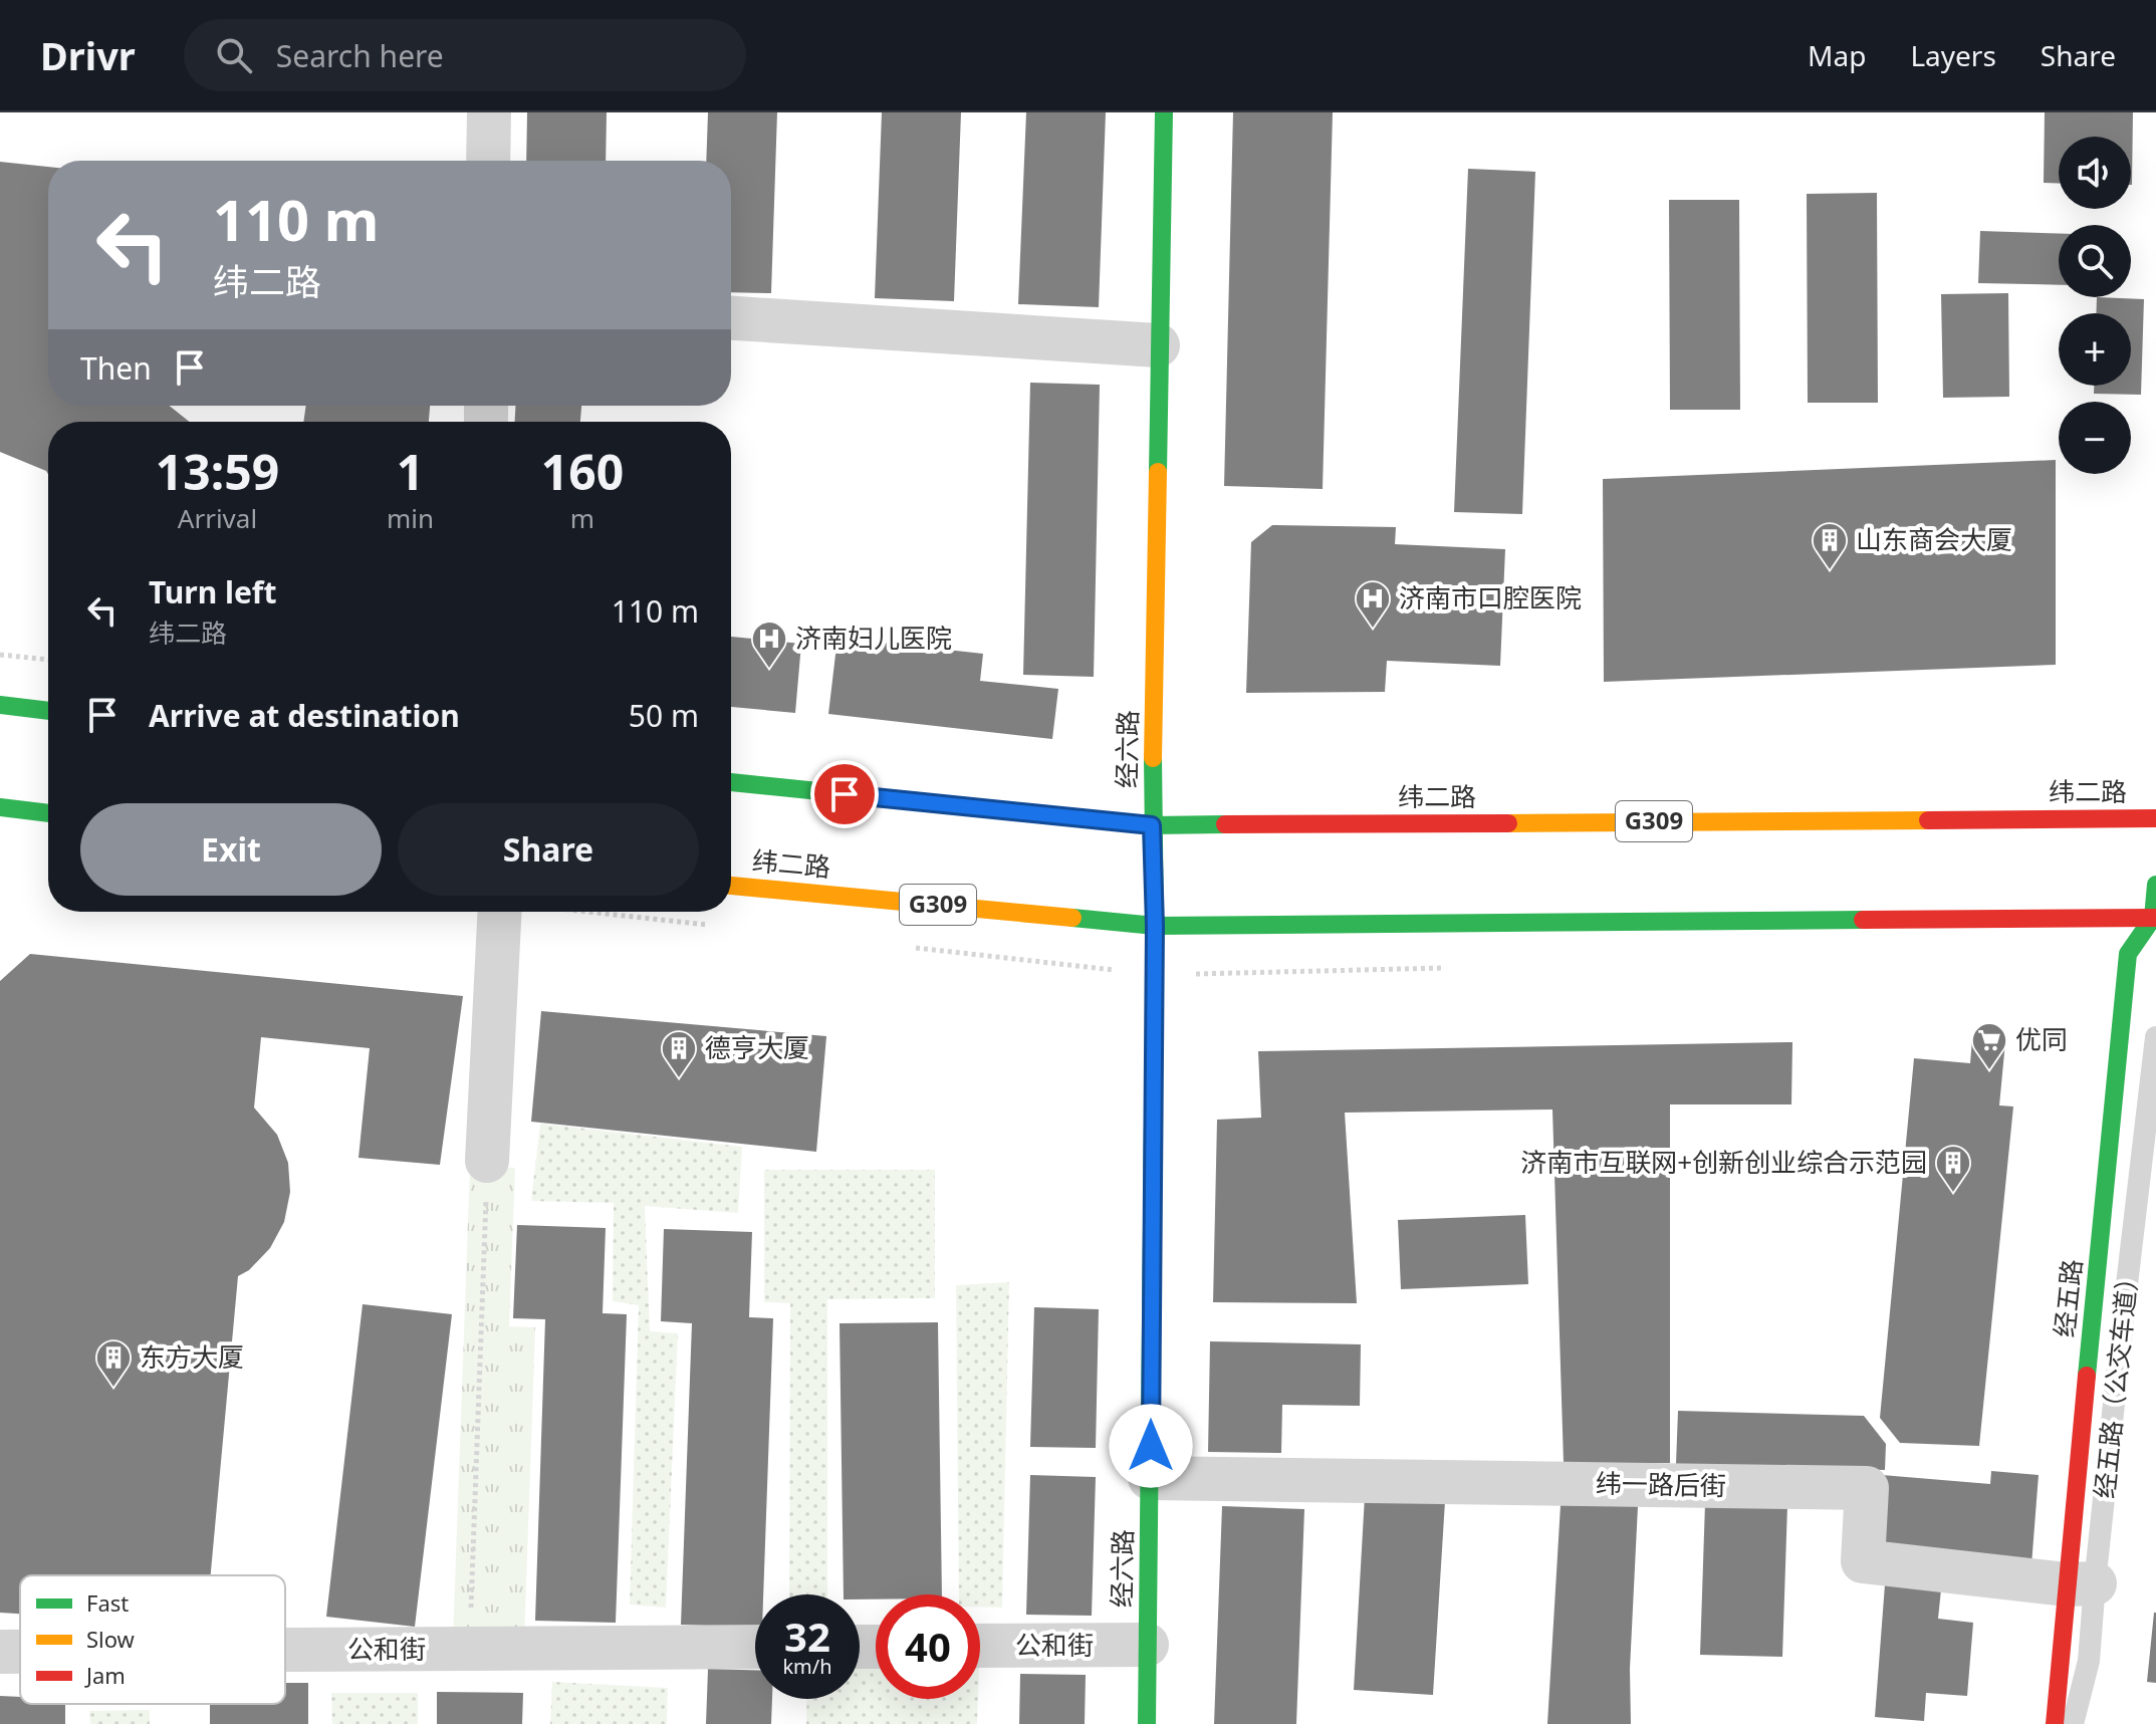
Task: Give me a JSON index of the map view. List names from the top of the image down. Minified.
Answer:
{"streets":{"main road":["经六路","纬二路","G309","经五路"],"street":["纬一路后街","公和街"],"lane":["经五路（公交车道）"]},"crossings":[["经六路","纬二路"],["经六路","纬一路后街"],["经六路","公和街"],["纬二路","经五路"],["经五路","经五路（公交车道）"],["经五路","纬一路后街"],["经五路（公交车道）","纬一路后街"]],"places":{"building":["山东商会大厦","德亨大厦","济南市互联网+创新创业综合示范园","东方大厦"],"hospital":["济南市口腔医院","济南妇儿医院"],"supermarket":["优同"]},"legend":["Fast","Slow","Jam"],"page":{"header":"Drivr","search":"Search here","nav":["Map","Layers","Share"],"map_buttons":["+","−"],"turn":["110 m","纬二路"],"then":"Then","eta":["13:59","Arrival","1","min","160","m"],"list":[{"name":"Turn left","note":"纬二路","value":"110 m"},{"name":"Arrive at destination","value":"50 m"}],"buttons":["Exit","Share"],"speed":"32 km/h","limit":"40"}}
